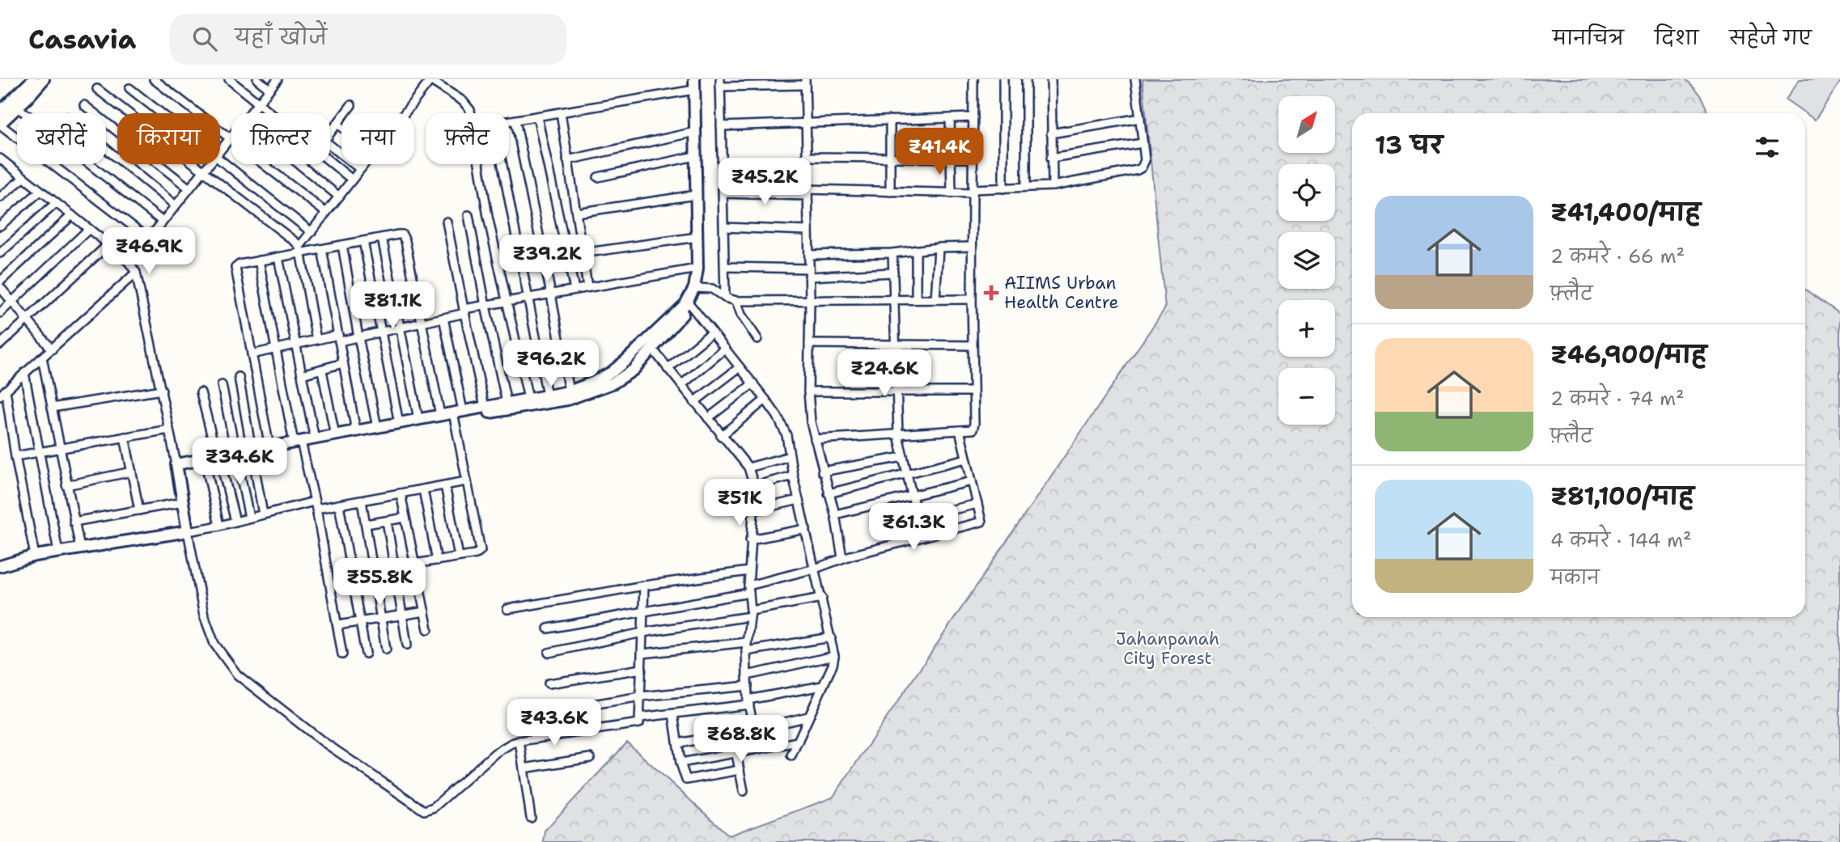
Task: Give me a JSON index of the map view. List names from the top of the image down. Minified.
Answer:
{"parks":["Jahanpanah City Forest"],"places":{"health":["AIIMS Urban Health Centre"]},"north":"top right","page":{"header":"Casavia","search":"यहाँ खोजें","nav":["मानचित्र","दिशा","सहेजे गए"],"map_buttons":["+","−"],"chip":["खरीदें","किराया","फ़िल्टर","नया","फ़्लैट"],"heading":"13 घर","price":["₹41.4K","₹45.2K","₹46.9K","₹39.2K","₹81.1K","₹96.2K","₹24.6K","₹34.6K","₹51K","₹61.3K","₹55.8K","₹43.6K","₹68.8K"],"list":[{"name":"₹41,400/माह","note":"2 कमरे · 66 m² · फ़्लैट"},{"name":"₹46,900/माह","note":"2 कमरे · 74 m² · फ़्लैट"},{"name":"₹81,100/माह","note":"4 कमरे · 144 m² · मकान"}]}}
